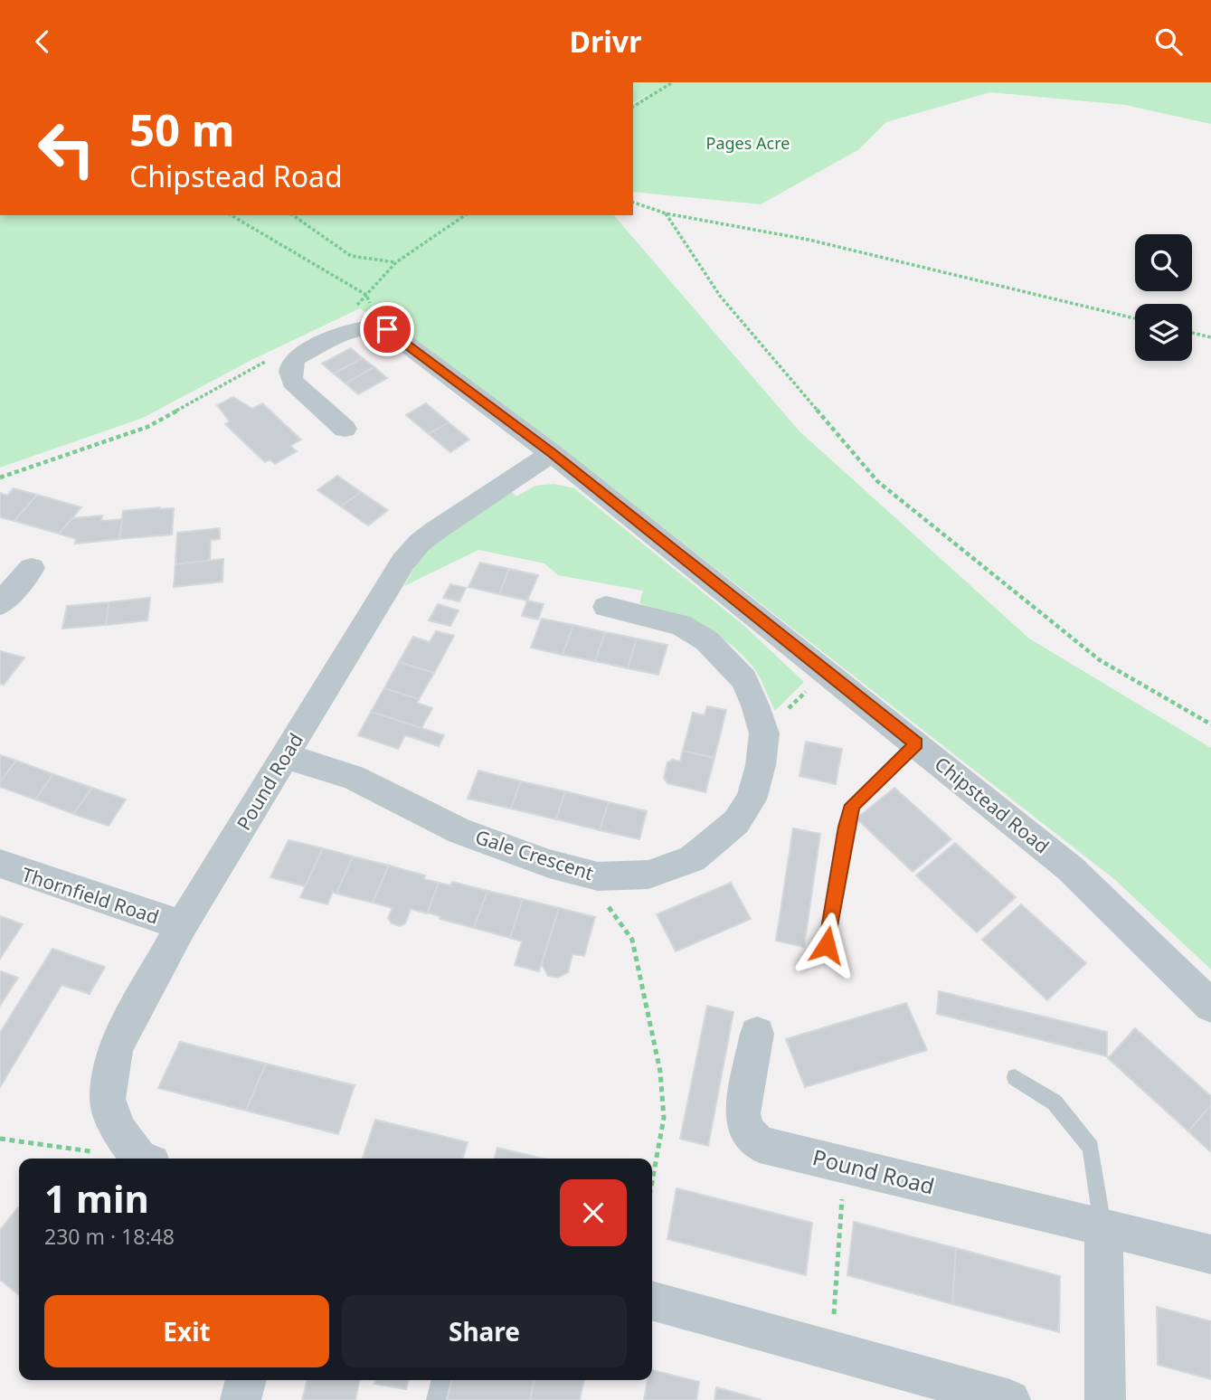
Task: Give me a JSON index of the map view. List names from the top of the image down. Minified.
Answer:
{"streets":{"street":["Pound Road","Chipstead Road","Gale Crescent","Thornfield Road"]},"crossings":[["Pound Road","Chipstead Road"],["Pound Road","Gale Crescent"],["Pound Road","Thornfield Road"]],"parks":["Pages Acre"],"page":{"header":"Drivr","turn":["50 m","Chipstead Road"],"heading":["1 min","230 m · 18:48"],"buttons":["Exit","Share"]}}
